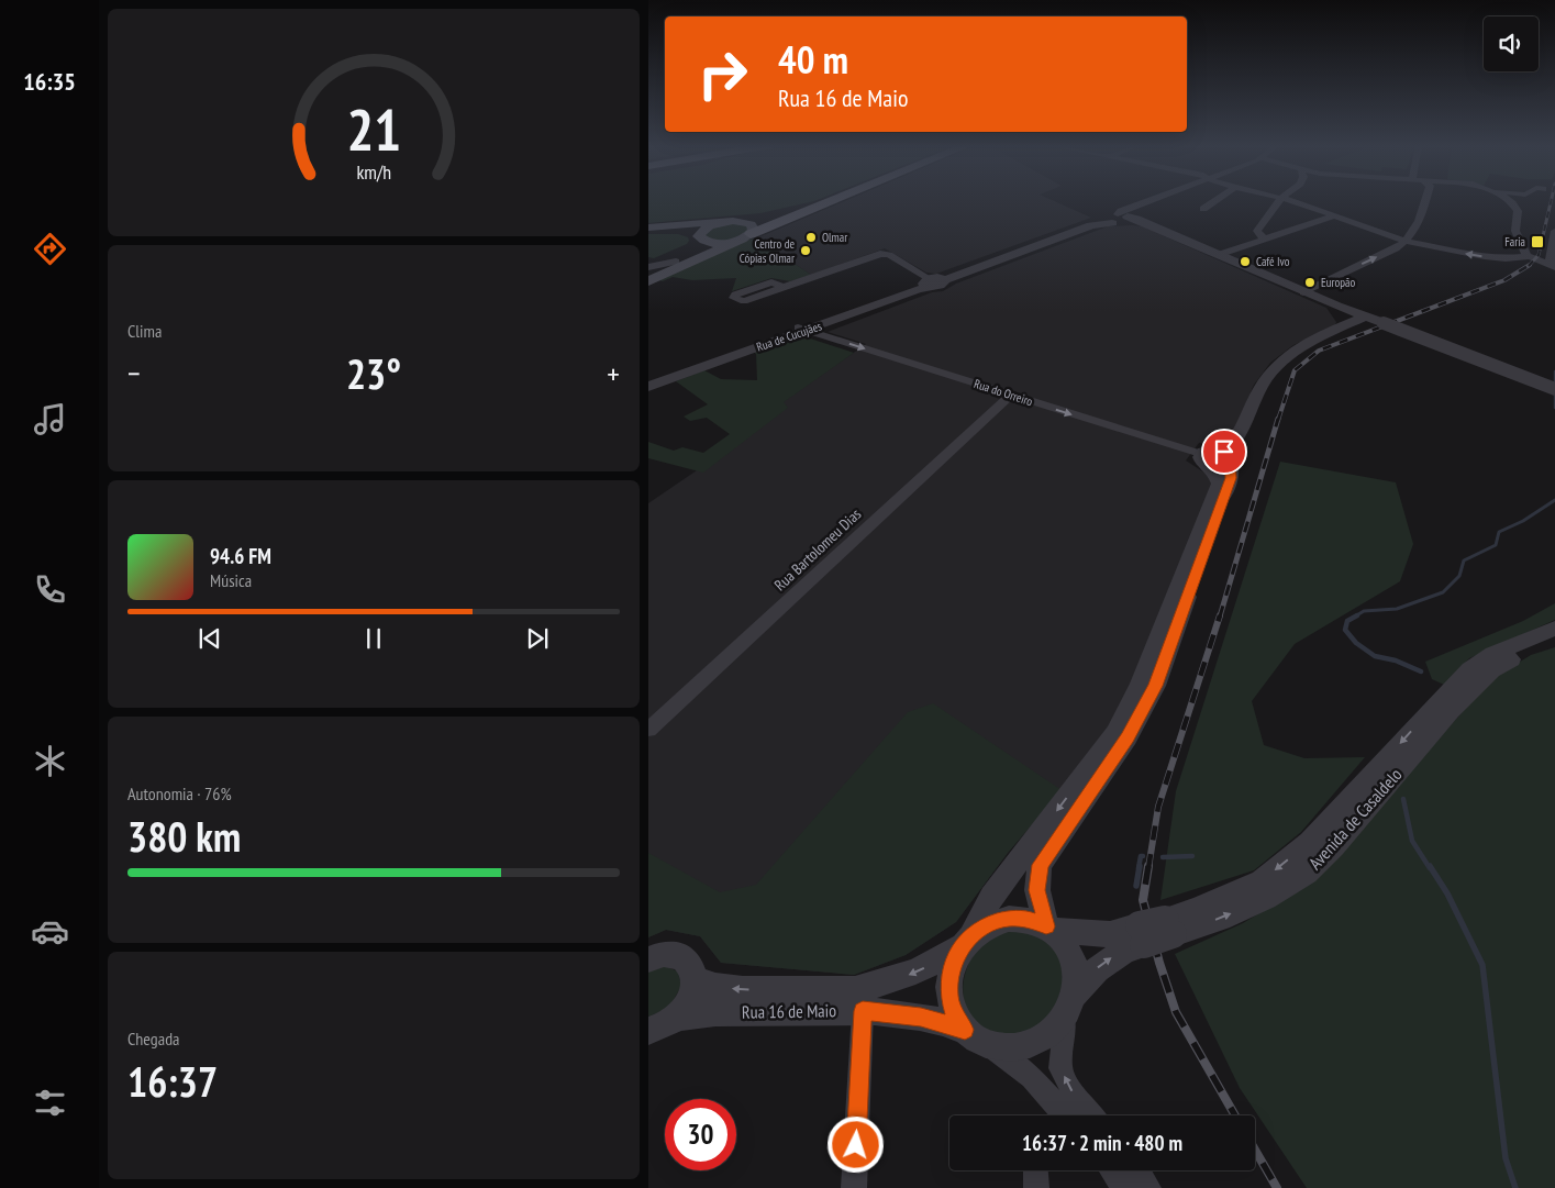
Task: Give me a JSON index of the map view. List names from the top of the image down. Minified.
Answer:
{"streets":{"street":["Rua de Cucujães","Rua do Orreiro","Rua Bartolomeu Dias","Avenida de Casaldelo","Rua 16 de Maio"]},"crossings":[["Rua de Cucujães","Rua do Orreiro"],["Rua do Orreiro","Rua Bartolomeu Dias"],["Avenida de Casaldelo","Rua 16 de Maio"]],"one_way":["Rua do Orreiro"],"places":{"other":["Olmar","Centro de Cópias Olmar","Café Ivo","Europão"],"transit":["Faria"]},"page":{"tabs":"16:35","turn":["40 m","Rua 16 de Maio"],"tile":["Clima",["Autonomia · 76%","380 km"],["Chegada","16:37"]],"heat":["−","23°","+"],"song":["94.6 FM","Música"],"limit":"30","trip":"16:37 · 2 min · 480 m","gauge":["21","km/h"]}}
